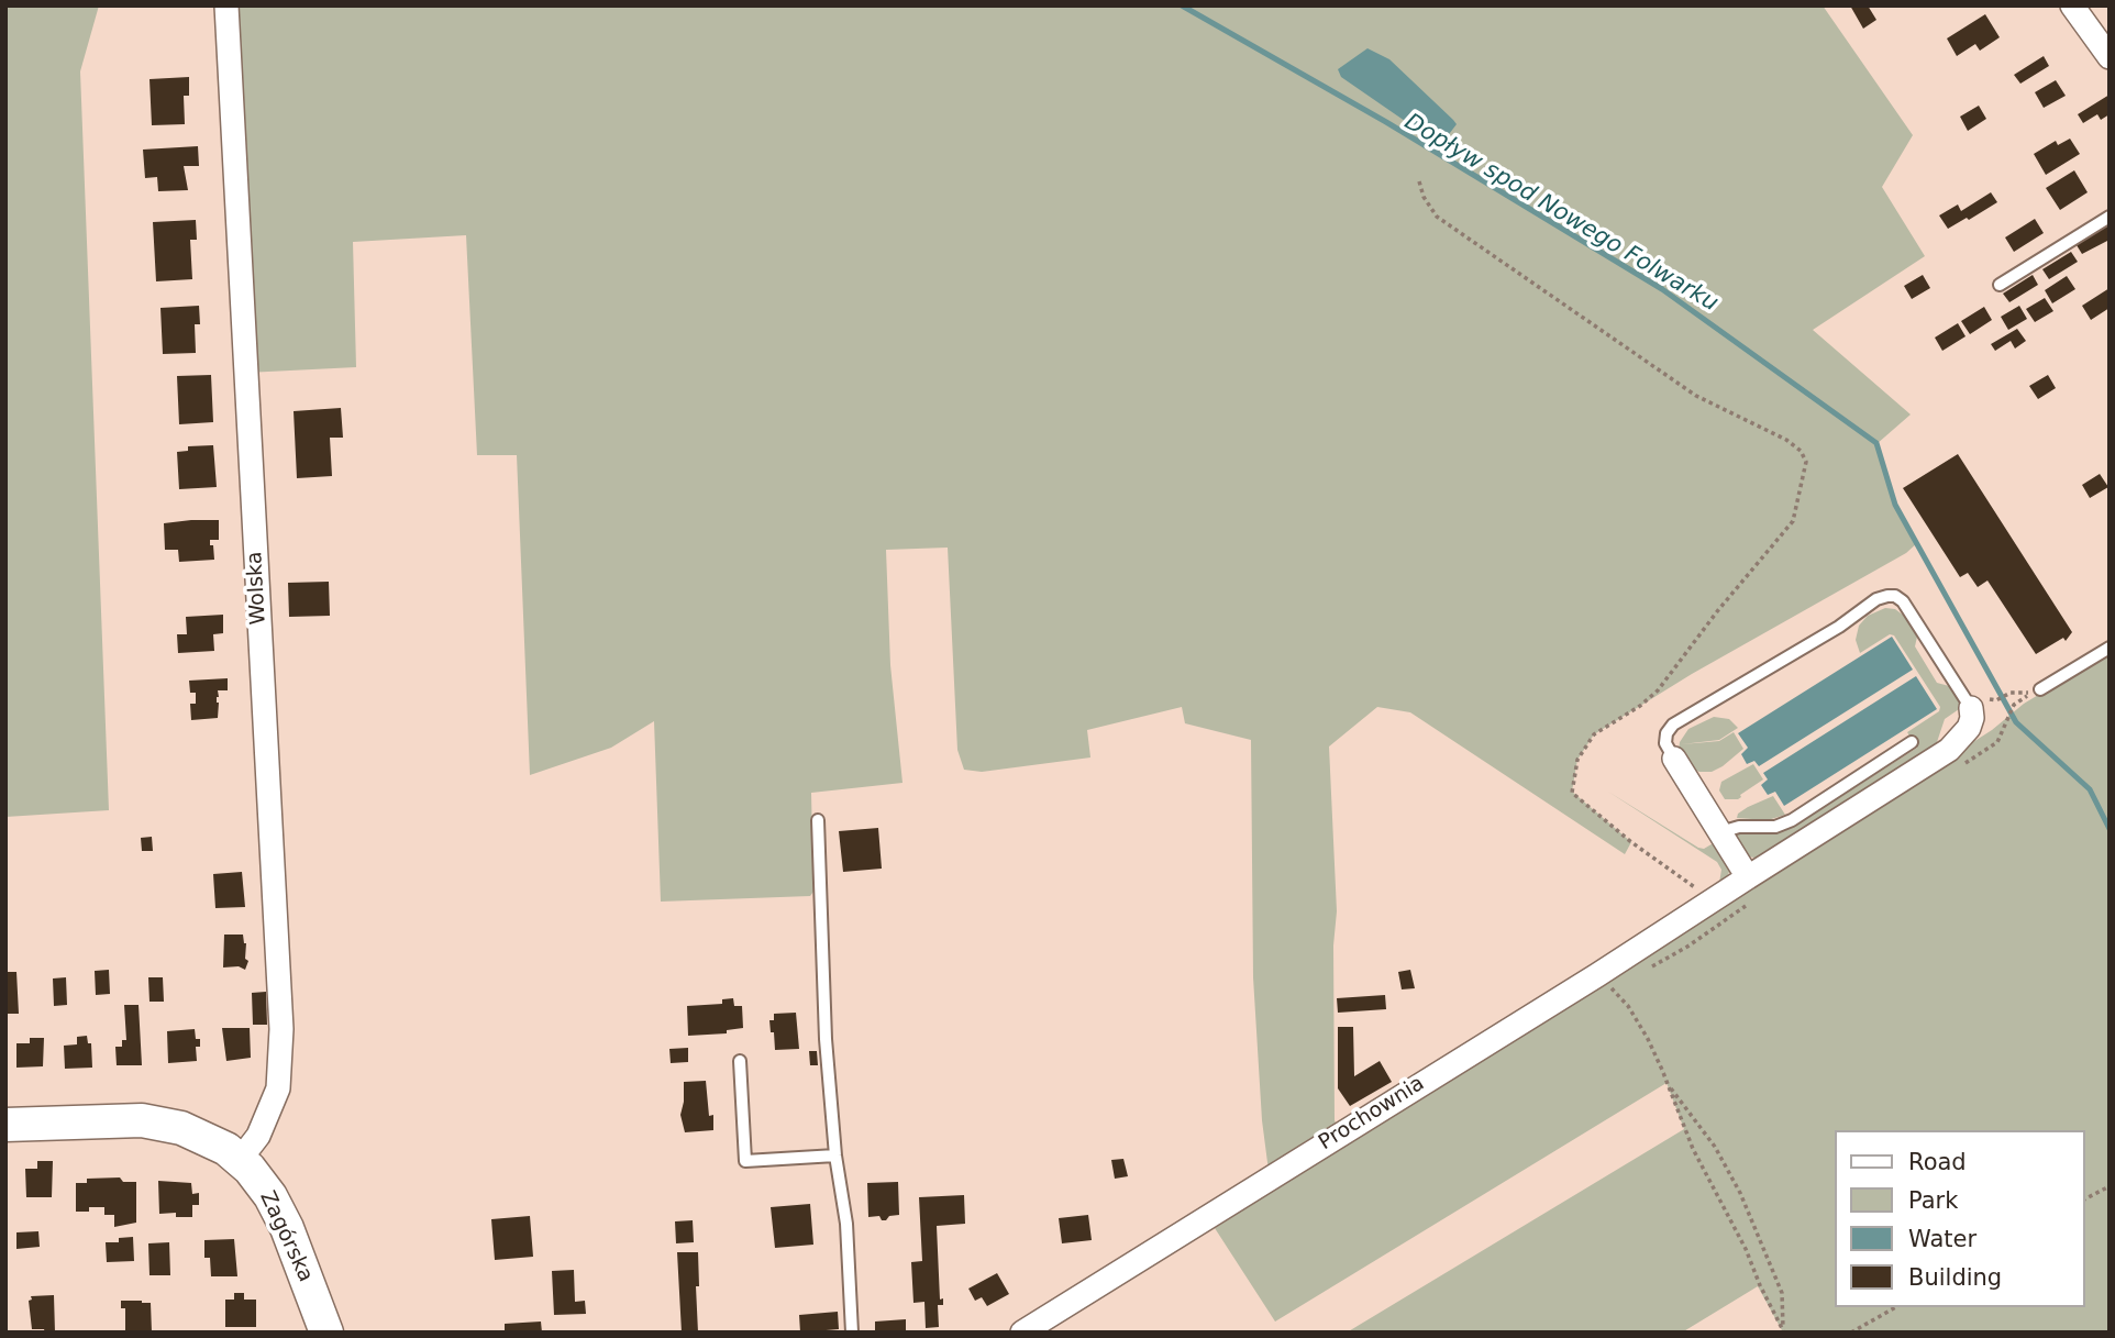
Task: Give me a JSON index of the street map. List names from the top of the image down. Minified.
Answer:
{"streets":{"street":["Wolska","Prochownia","Zagórska"]},"crossings":[["Wolska","Zagórska"]],"water":["Dopływ spod Nowego Folwarku"],"legend":["Road","Park","Water","Building"]}
